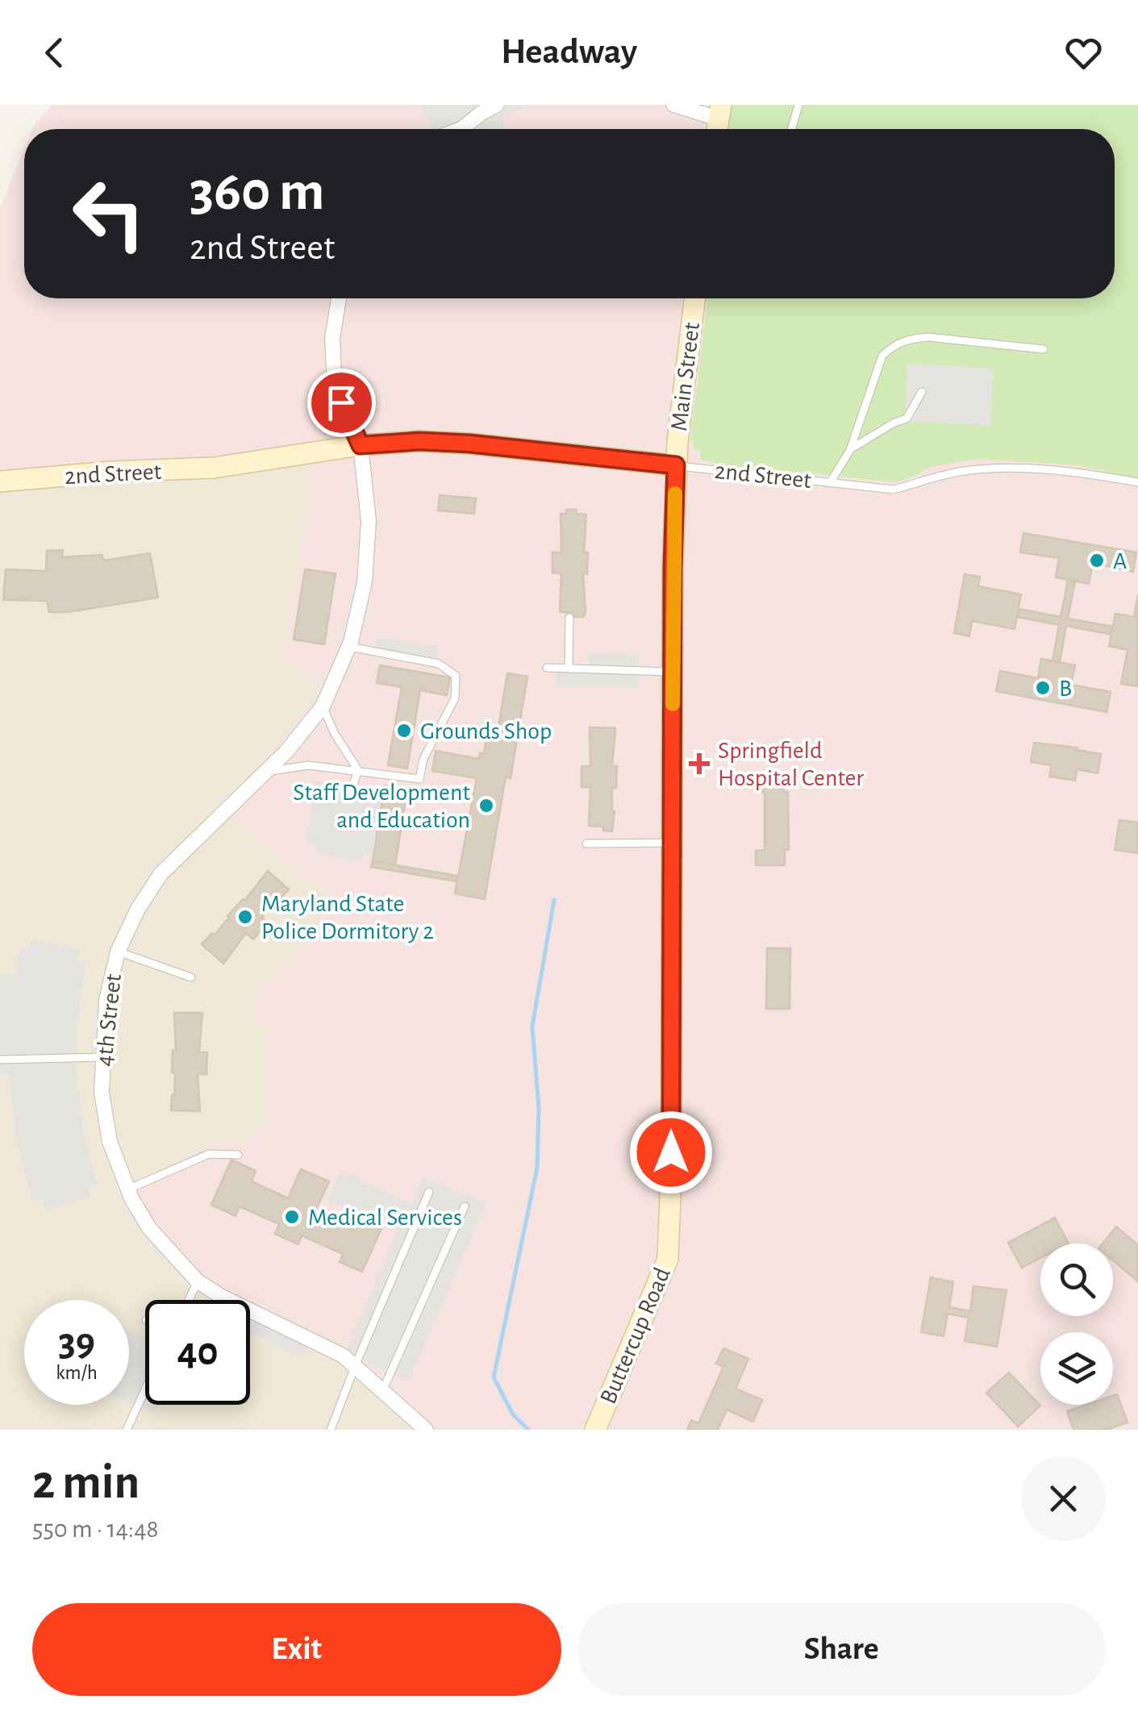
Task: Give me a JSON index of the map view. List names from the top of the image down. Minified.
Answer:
{"streets":{"street":["Main Street","2nd Street","4th Street","Buttercup Road"]},"crossings":[["Main Street","2nd Street"],["Main Street","Buttercup Road"],["2nd Street","4th Street"],["2nd Street","Buttercup Road"]],"places":{"other":["A","B","Grounds Shop","Staff Development and Education","Maryland State Police Dormitory 2","Medical Services"],"health":["Springfield Hospital Center"]},"page":{"header":"Headway","turn":["360 m","2nd Street"],"speed":"39 km/h","limit":"40","heading":["2 min","550 m · 14:48"],"buttons":["Exit","Share"]}}
